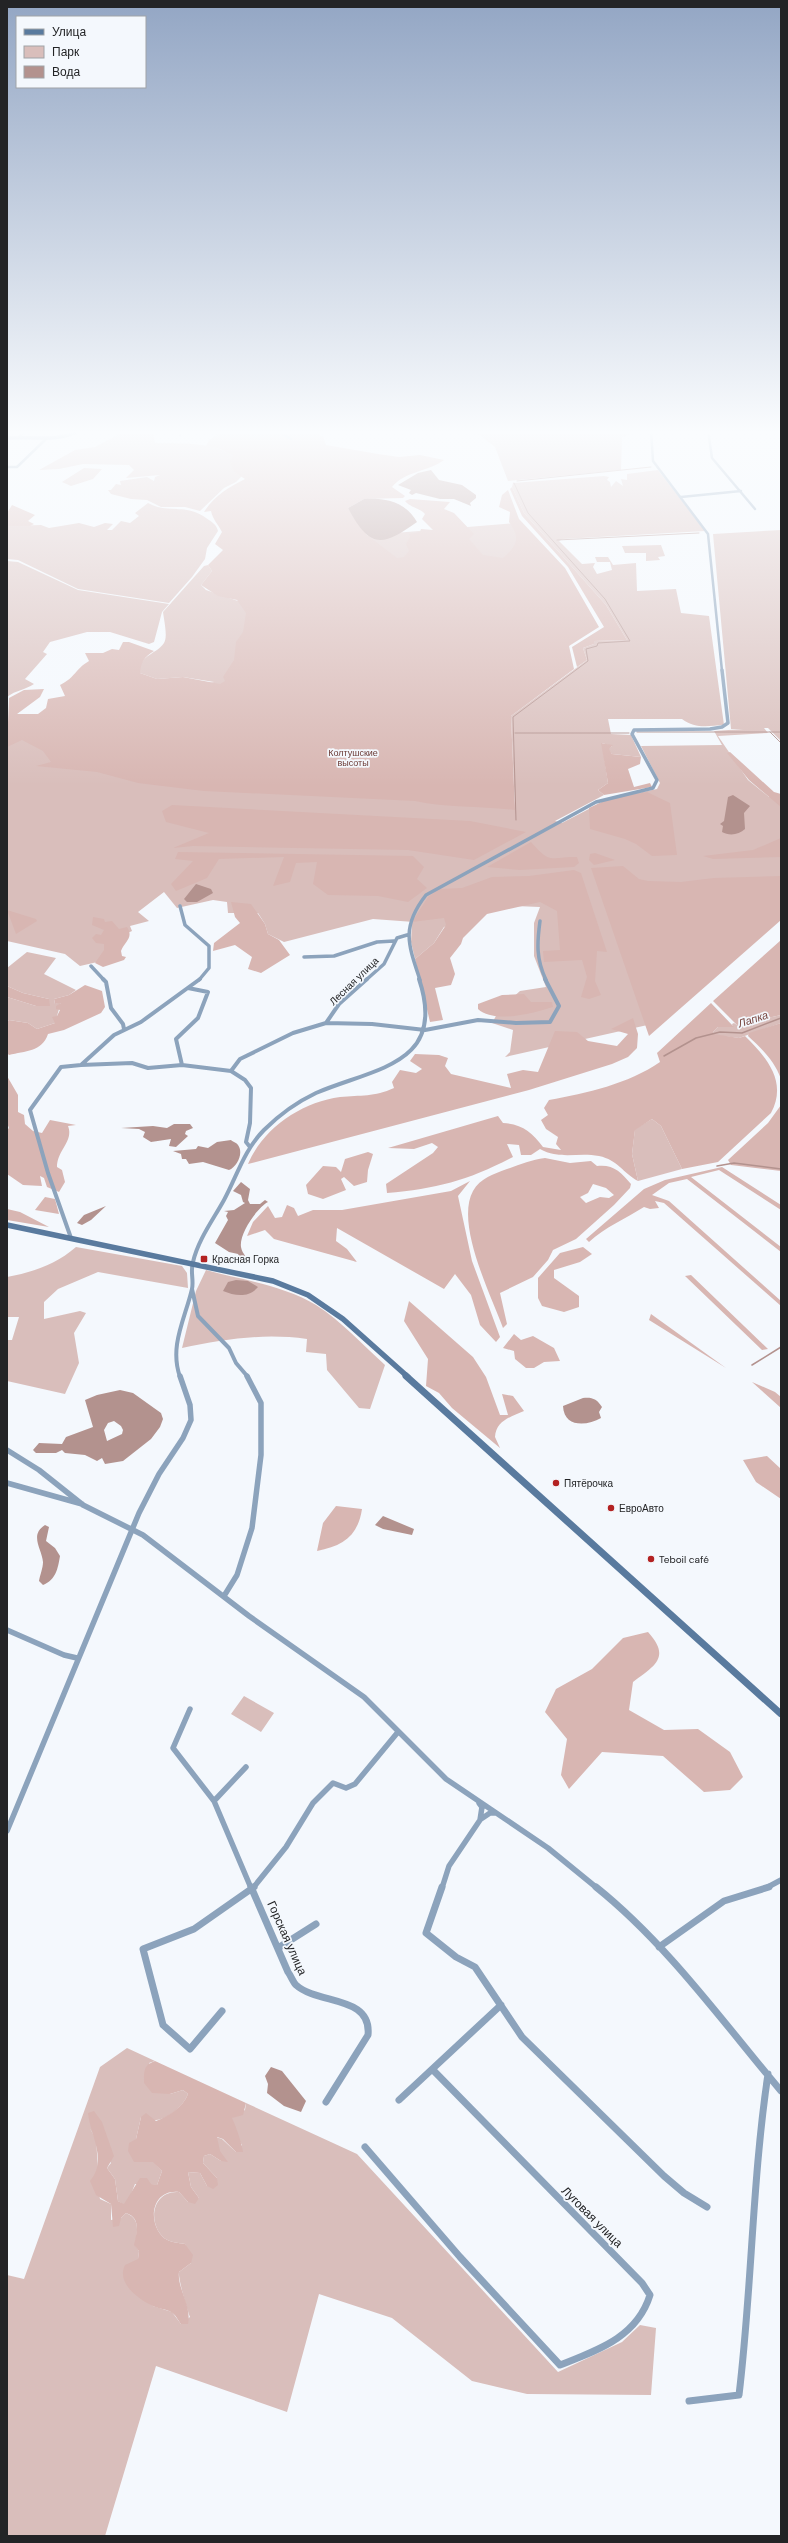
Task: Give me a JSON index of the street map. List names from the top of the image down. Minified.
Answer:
{"streets":{"street":["Лесная улица","Горская улица","Луговая улица"]},"water":["Лапка"],"parks":["Колтушские высоты"],"places":{"transit":["Красная Горка"],"other":["Пятёрочка","ЕвроАвто","Teboil café"]},"legend":["Улица","Парк","Вода"]}
